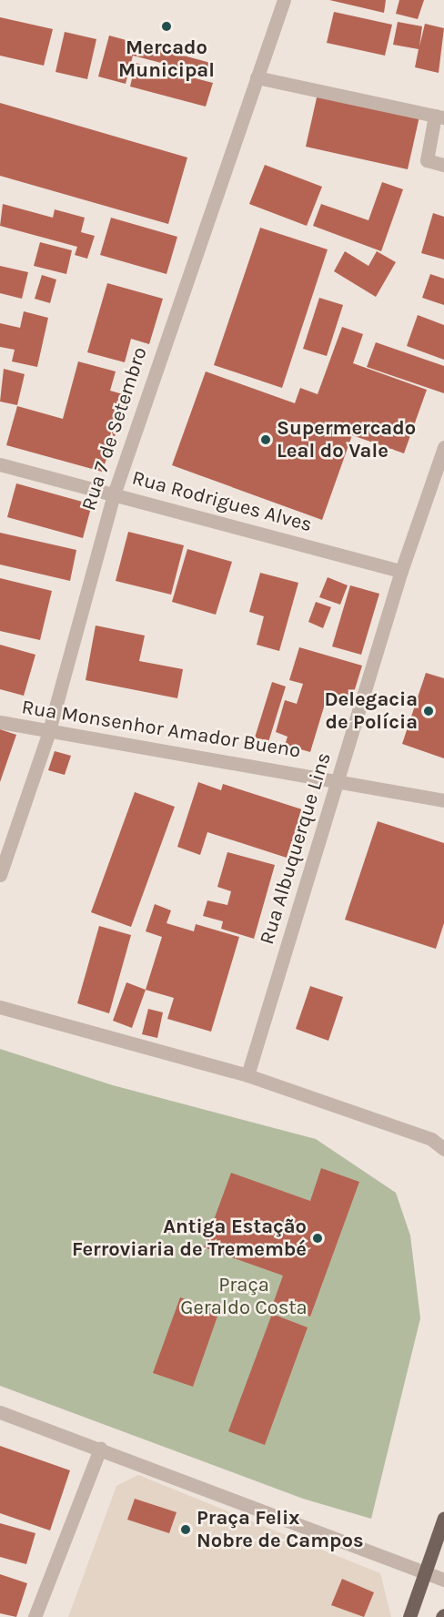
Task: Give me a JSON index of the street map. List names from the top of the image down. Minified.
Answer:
{"streets":{"street":["Rua 7 de Setembro","Rua Rodrigues Alves","Rua Monsenhor Amador Bueno","Rua Albuquerque Lins"]},"crossings":[["Rua 7 de Setembro","Rua Rodrigues Alves"],["Rua 7 de Setembro","Rua Monsenhor Amador Bueno"],["Rua Rodrigues Alves","Rua Albuquerque Lins"],["Rua Monsenhor Amador Bueno","Rua Albuquerque Lins"]],"parks":["Praça Geraldo Costa"],"places":["Mercado Municipal","Supermercado Leal do Vale","Delegacia de Polícia","Antiga Estação Ferroviaria de Tremembé","Praça Felix Nobre de Campos"]}
